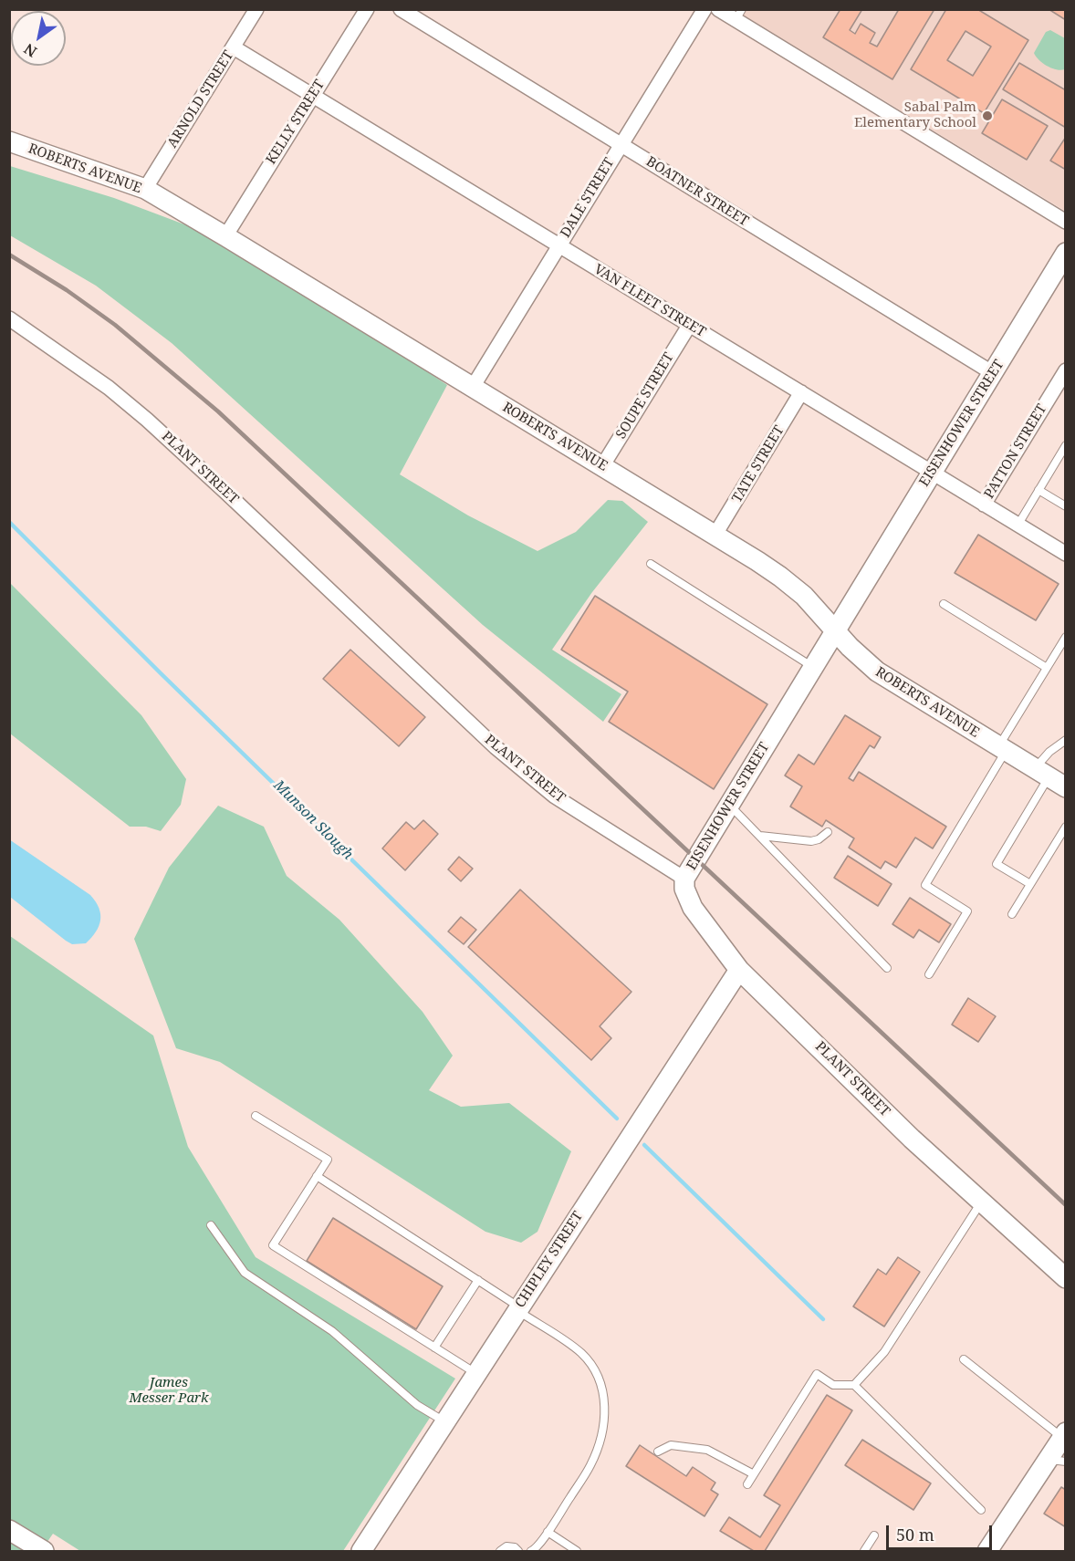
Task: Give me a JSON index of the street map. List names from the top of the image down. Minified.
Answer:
{"streets":{"street":["ARNOLD STREET","KELLY STREET","ROBERTS AVENUE","BOATNER STREET","DALE STREET","VAN FLEET STREET","SOUPE STREET","EISENHOWER STREET","PATTON STREET","TATE STREET","PLANT STREET","CHIPLEY STREET"]},"crossings":[["ARNOLD STREET","ROBERTS AVENUE"],["ARNOLD STREET","VAN FLEET STREET"],["KELLY STREET","ROBERTS AVENUE"],["KELLY STREET","VAN FLEET STREET"],["ROBERTS AVENUE","DALE STREET"],["ROBERTS AVENUE","SOUPE STREET"],["ROBERTS AVENUE","EISENHOWER STREET"],["ROBERTS AVENUE","TATE STREET"],["BOATNER STREET","DALE STREET"],["BOATNER STREET","EISENHOWER STREET"],["DALE STREET","VAN FLEET STREET"],["VAN FLEET STREET","SOUPE STREET"],["VAN FLEET STREET","EISENHOWER STREET"],["VAN FLEET STREET","PATTON STREET"],["VAN FLEET STREET","TATE STREET"],["EISENHOWER STREET","PLANT STREET"],["PLANT STREET","CHIPLEY STREET"]],"water":["Munson Slough"],"parks":["James Messer Park"],"places":["Sabal Palm Elementary School"],"scale_bar":"50 m","north":"bottom left"}
